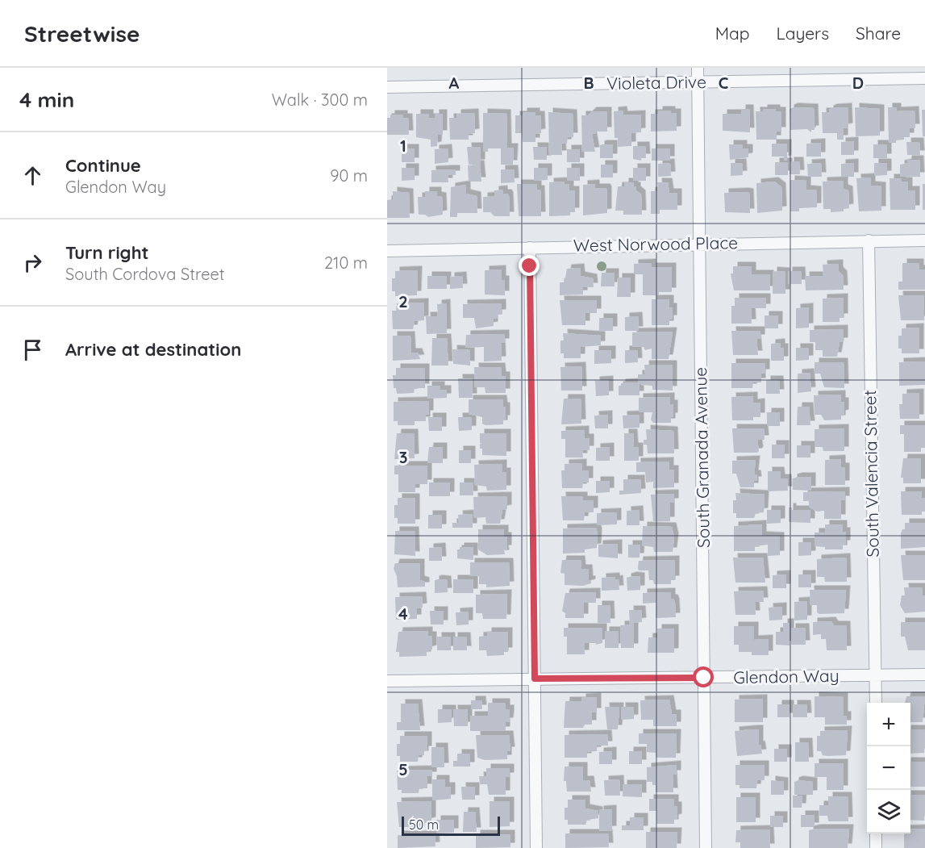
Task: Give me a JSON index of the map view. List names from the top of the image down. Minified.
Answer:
{"streets":{"street":["Violeta Drive","West Norwood Place","South Granada Avenue","South Valencia Street","Glendon Way"]},"crossings":[["Violeta Drive","South Granada Avenue"],["West Norwood Place","South Granada Avenue"],["West Norwood Place","South Valencia Street"],["South Granada Avenue","Glendon Way"],["South Valencia Street","Glendon Way"]],"scale_bar":"50 m","page":{"header":"Streetwise","nav":["Map","Layers","Share"],"heading":["4 min","Walk · 300 m"],"list":[["Continue","Glendon Way","90 m"],["Turn right","South Cordova Street","210 m"],"Arrive at destination"],"map_buttons":["+","−"],"scale":"50 m"},"grid":{"columns":["A","B","C","D"],"rows":["1","2","3","4","5"]}}
